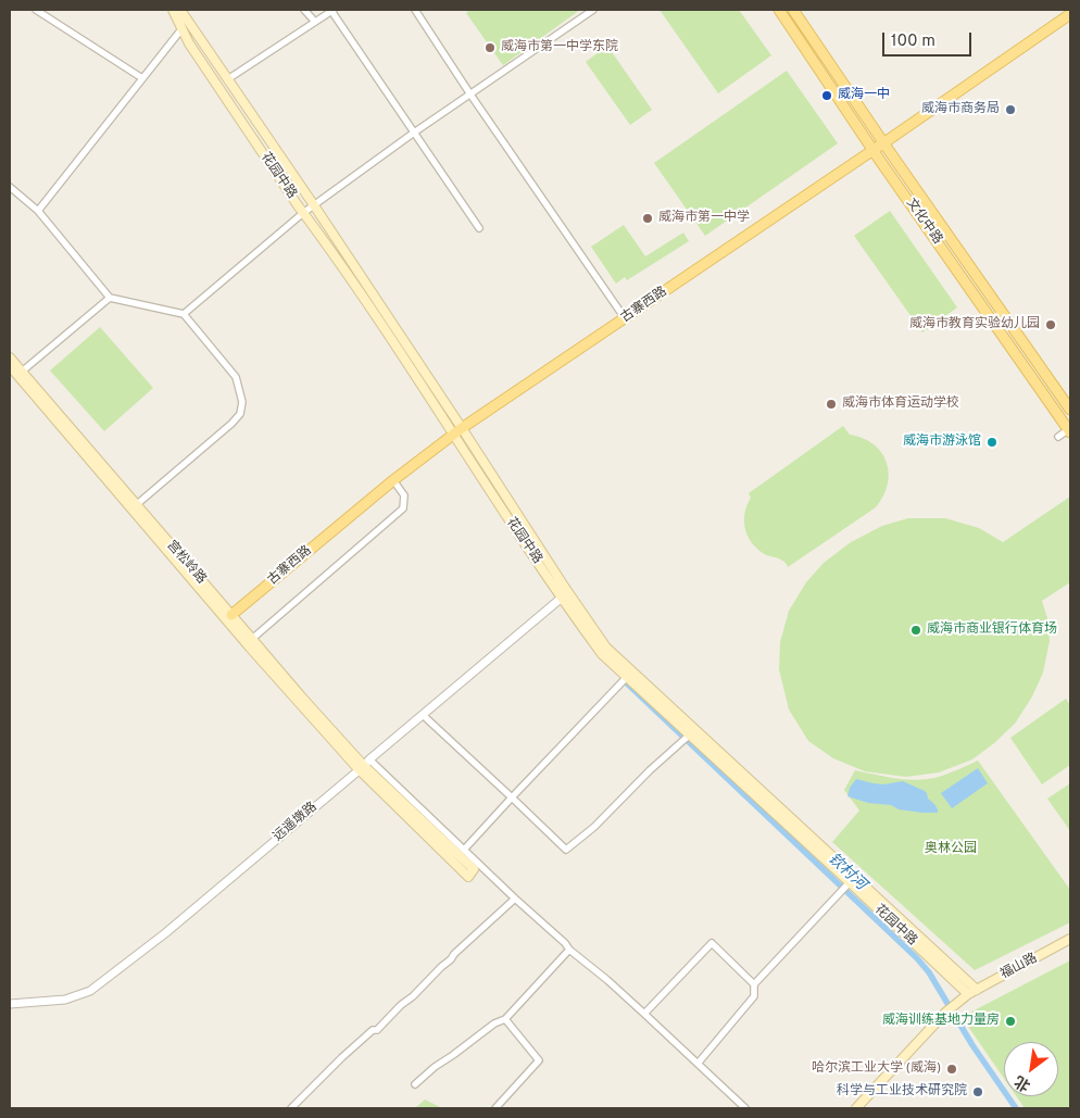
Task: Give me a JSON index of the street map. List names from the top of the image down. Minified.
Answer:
{"streets":{"main road":["花园中路","文化中路","古寨西路","宫松岭路","福山路"],"street":["远遥墩路"]},"crossings":[["花园中路","古寨西路"],["花园中路","远遥墩路"],["花园中路","福山路"],["文化中路","古寨西路"],["古寨西路","宫松岭路"],["宫松岭路","远遥墩路"]],"water":["钦村河"],"parks":["奥林公园"],"places":["威海市第一中学东院","威海一中","威海市商务局","威海市第一中学","威海市教育实验幼儿园","威海市体育运动学校","威海市游泳馆","威海市商业银行体育场","威海训练基地力量房","哈尔滨工业大学 (威海)","科学与工业技术研究院"],"scale_bar":"100 m","north":"bottom left"}
